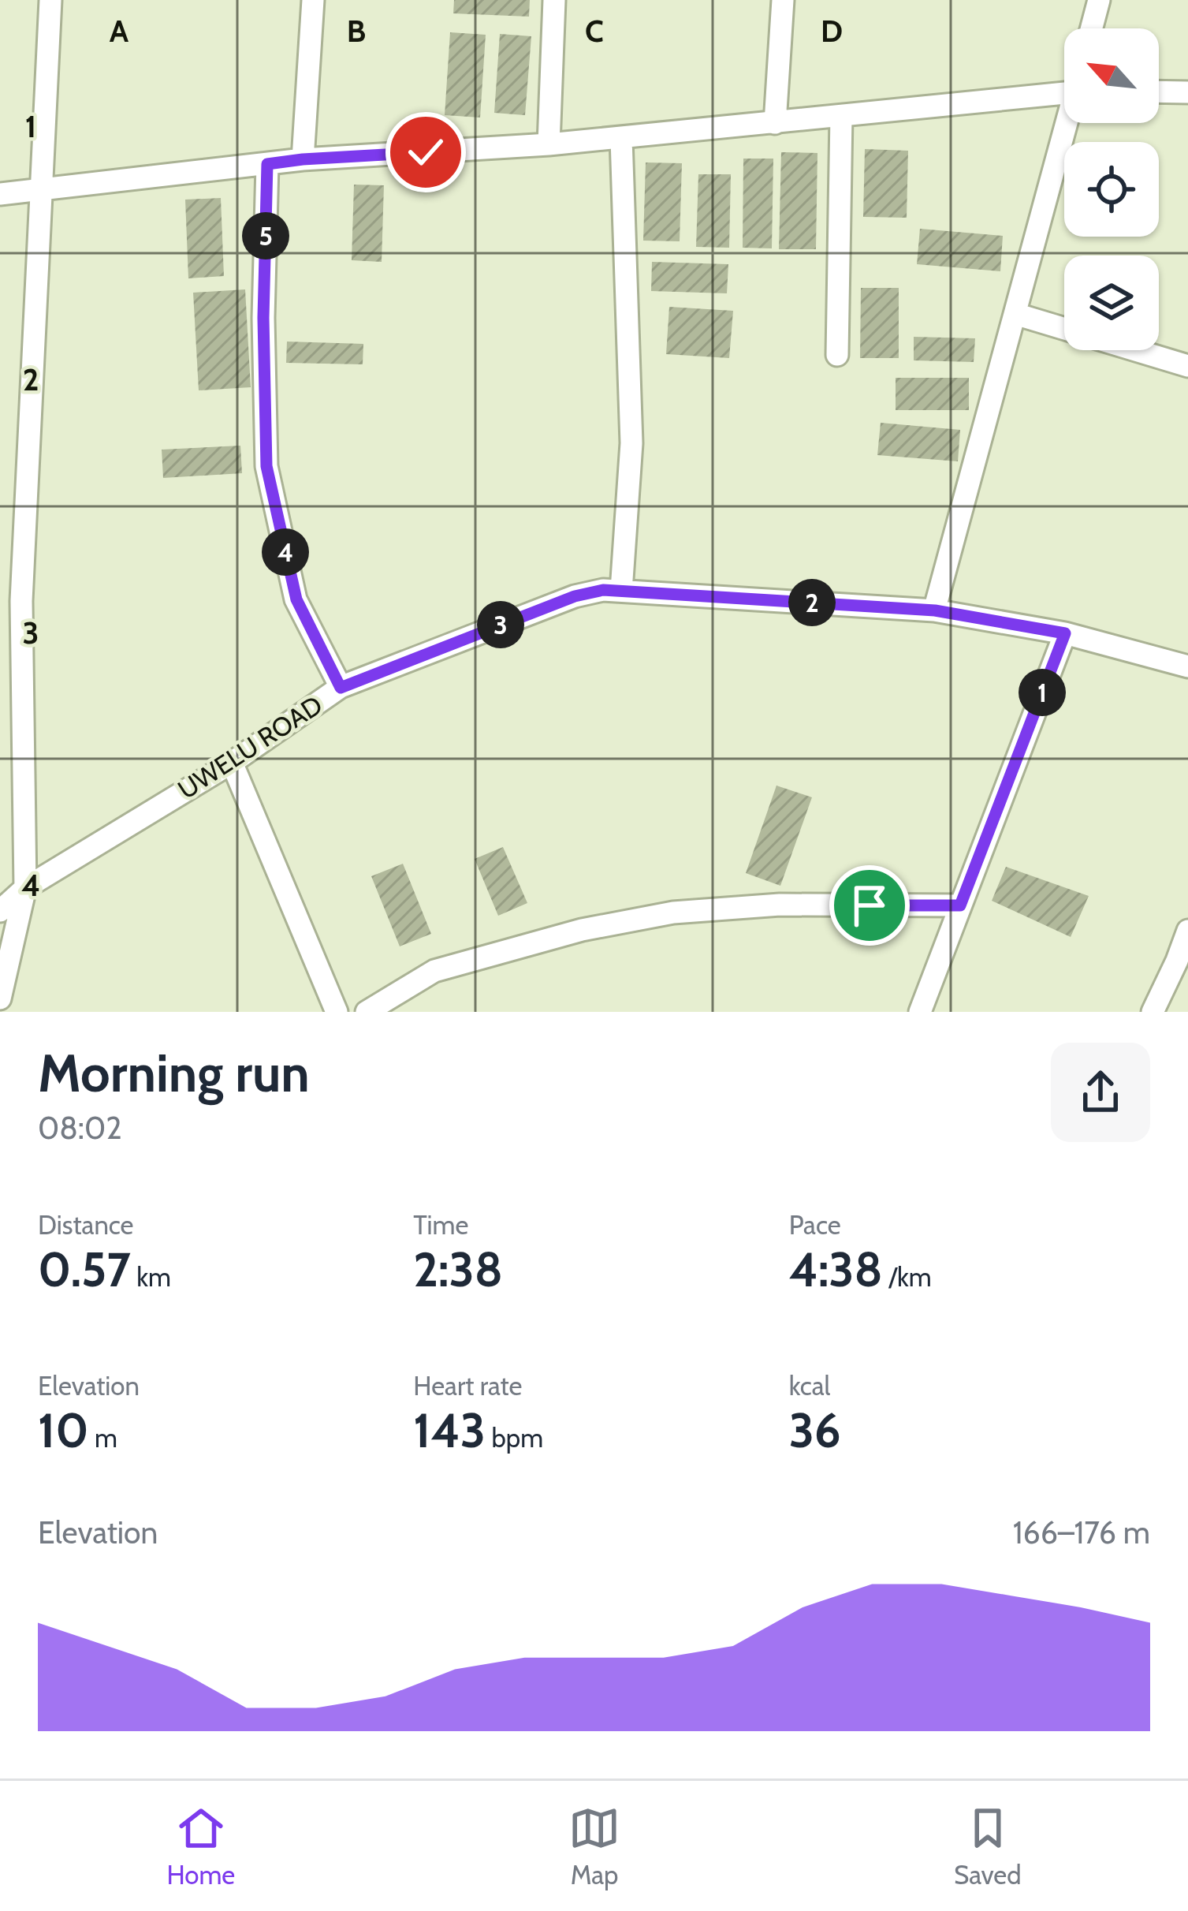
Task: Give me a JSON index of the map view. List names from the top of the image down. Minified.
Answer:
{"streets":{"street":["UWELU ROAD"]},"north":"top left","page":{"pins":["5","4","2","3","1"],"heading":["Morning run","08:02"],"stats":[["Distance","0.57 km"],["Time","2:38"],["Pace","4:38 /km"],["Elevation","10 m"],["Heart rate","143 bpm"],["kcal","36"]],"chart":["Elevation","166–176 m"],"tabs":["Home","Map","Saved"]},"grid":{"columns":["A","B","C","D"],"rows":["1","2","3","4"]}}
